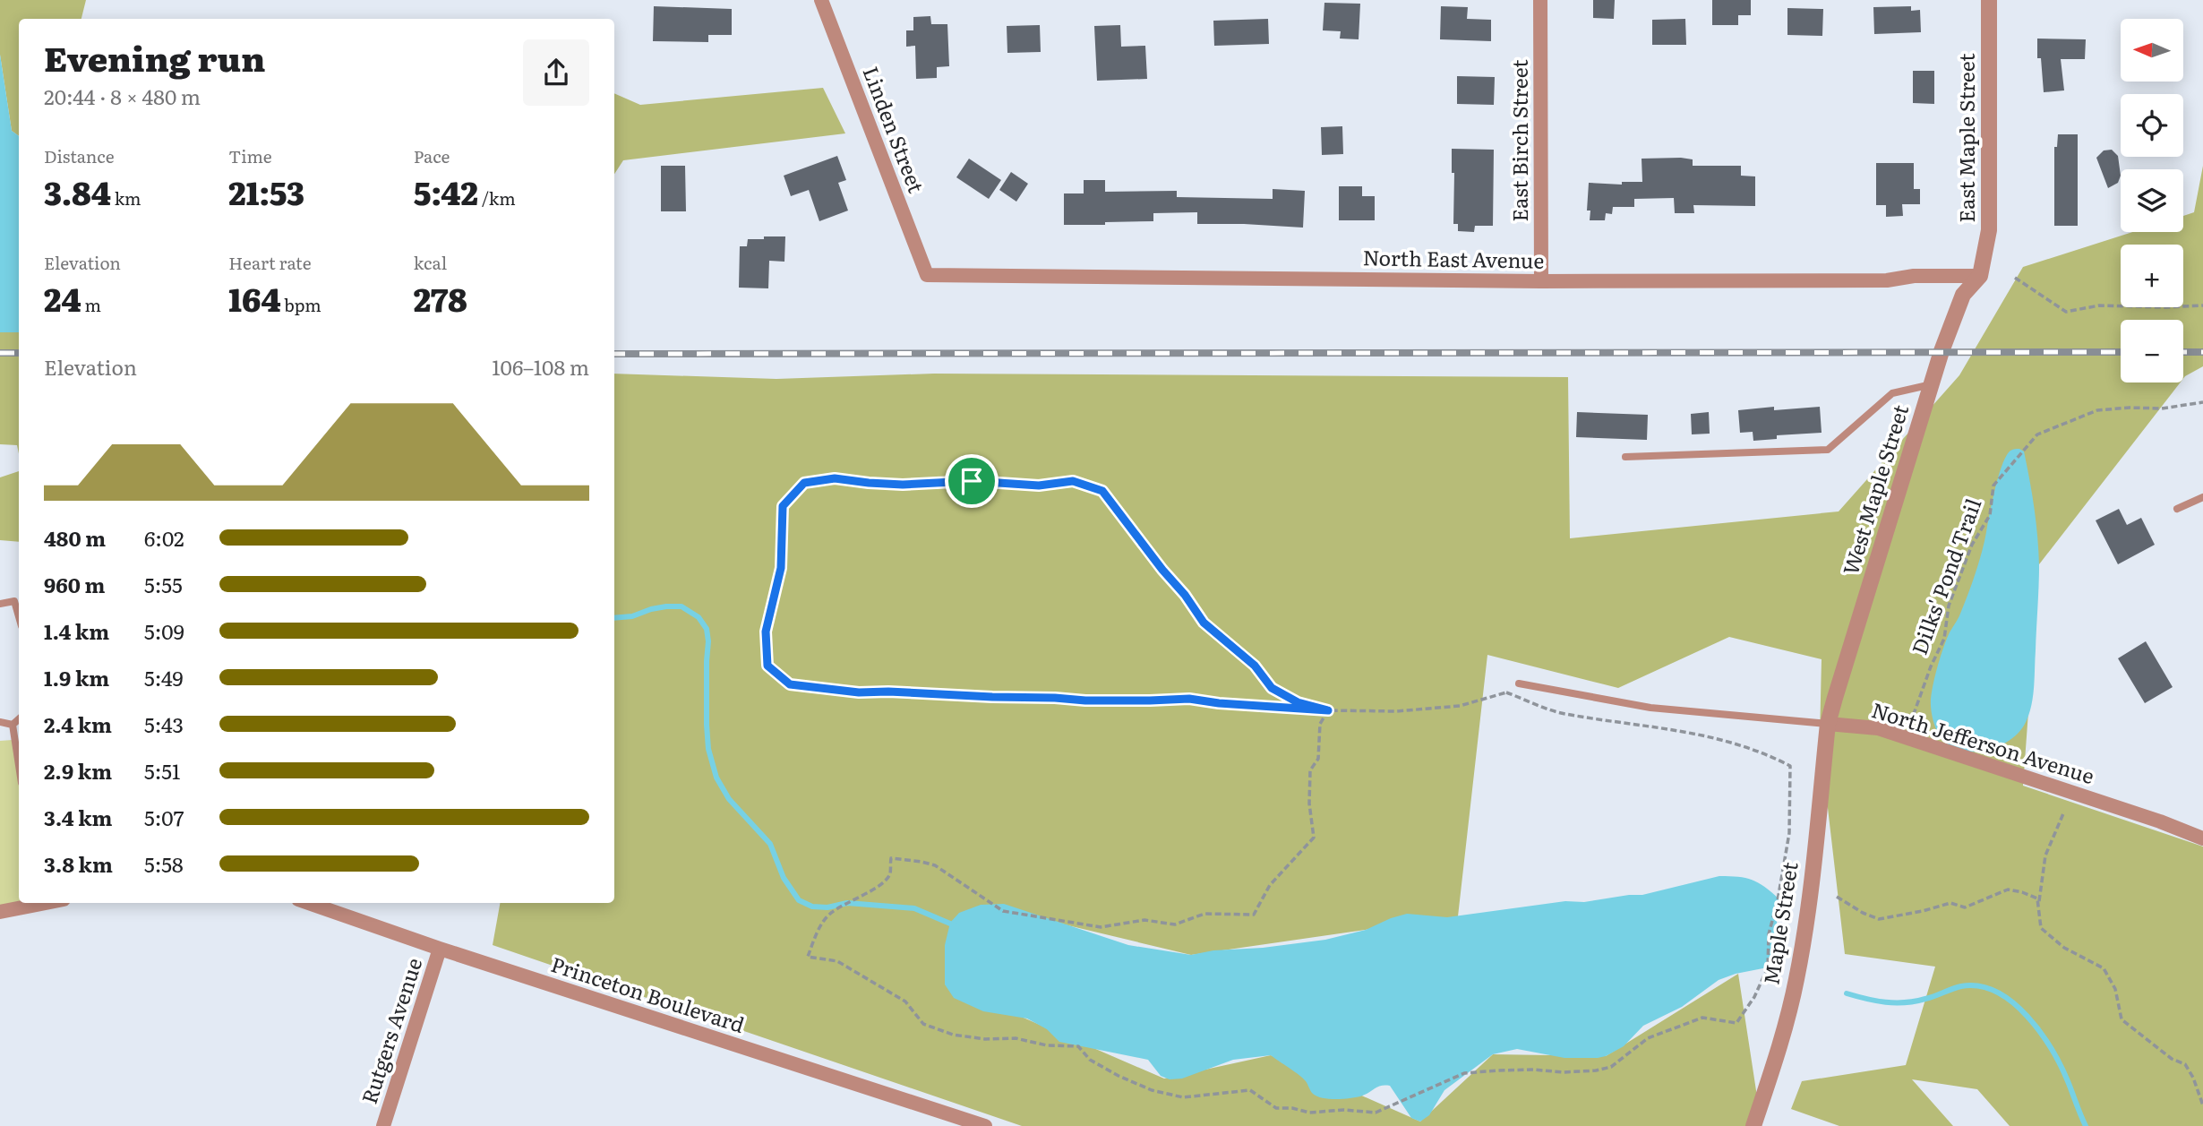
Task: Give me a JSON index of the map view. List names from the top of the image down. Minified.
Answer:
{"streets":{"street":["Linden Street","East Maple Street","East Birch Street","North East Avenue","West Maple Street","North Jefferson Avenue","Maple Street","Princeton Boulevard","Rutgers Avenue"],"path":["Dilks' Pond Trail"]},"crossings":[["Linden Street","North East Avenue"],["East Maple Street","North East Avenue"],["East Maple Street","West Maple Street"],["East Birch Street","North East Avenue"],["North East Avenue","West Maple Street"],["West Maple Street","North Jefferson Avenue"],["West Maple Street","Maple Street"],["North Jefferson Avenue","Maple Street"],["Princeton Boulevard","Rutgers Avenue"]],"north":"left","page":{"map_buttons":["+","−"],"heading":["Evening run","20:44 · 8 × 480 m"],"stats":[["Distance","3.84 km"],["Time","21:53"],["Pace","5:42 /km"],["Elevation","24 m"],["Heart rate","164 bpm"],["kcal","278"]],"chart":["Elevation","106–108 m"],"list":[{"name":"480 m","note":"6:02"},{"name":"960 m","note":"5:55"},{"name":"1.4 km","note":"5:09"},{"name":"1.9 km","note":"5:49"},{"name":"2.4 km","note":"5:43"},{"name":"2.9 km","note":"5:51"},{"name":"3.4 km","note":"5:07"},{"name":"3.8 km","note":"5:58"}]}}
